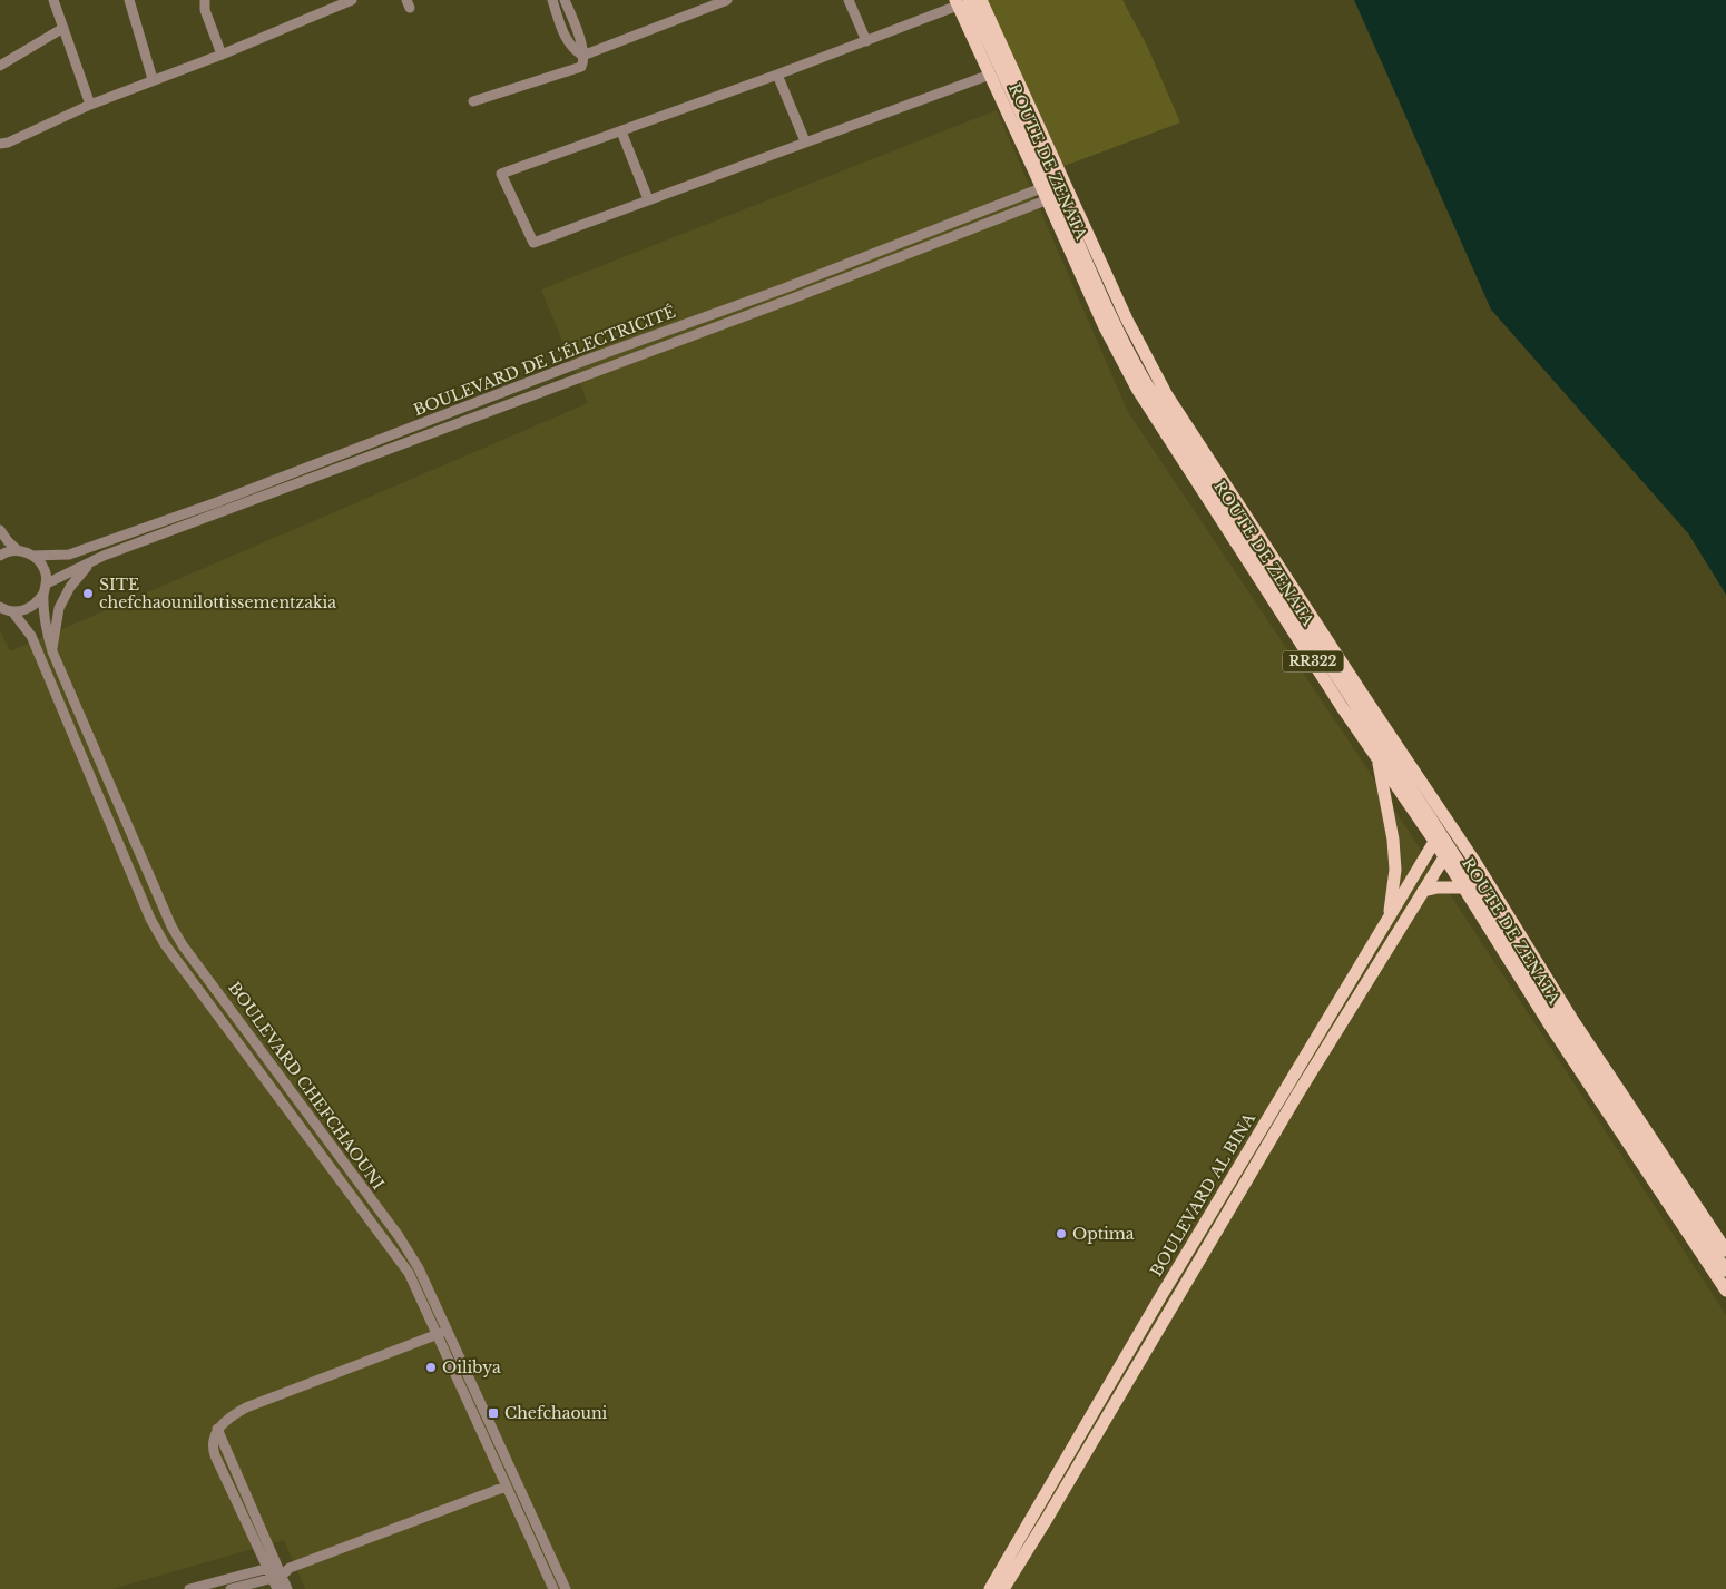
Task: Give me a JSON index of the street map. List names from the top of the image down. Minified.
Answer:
{"streets":{"main road":["ROUTE DE ZENATA","RR322","BOULEVARD AL BINA"],"street":["BOULEVARD DE L'ÉLECTRICITÉ","BOULEVARD CHEFCHAOUNI"]},"crossings":[["ROUTE DE ZENATA","BOULEVARD DE L'ÉLECTRICITÉ"],["ROUTE DE ZENATA","BOULEVARD AL BINA"],["BOULEVARD DE L'ÉLECTRICITÉ","BOULEVARD CHEFCHAOUNI"]],"places":{"other":["SITE chefchaounilottissementzakia","Optima","Oilibya"],"transit":["Chefchaouni"]}}
